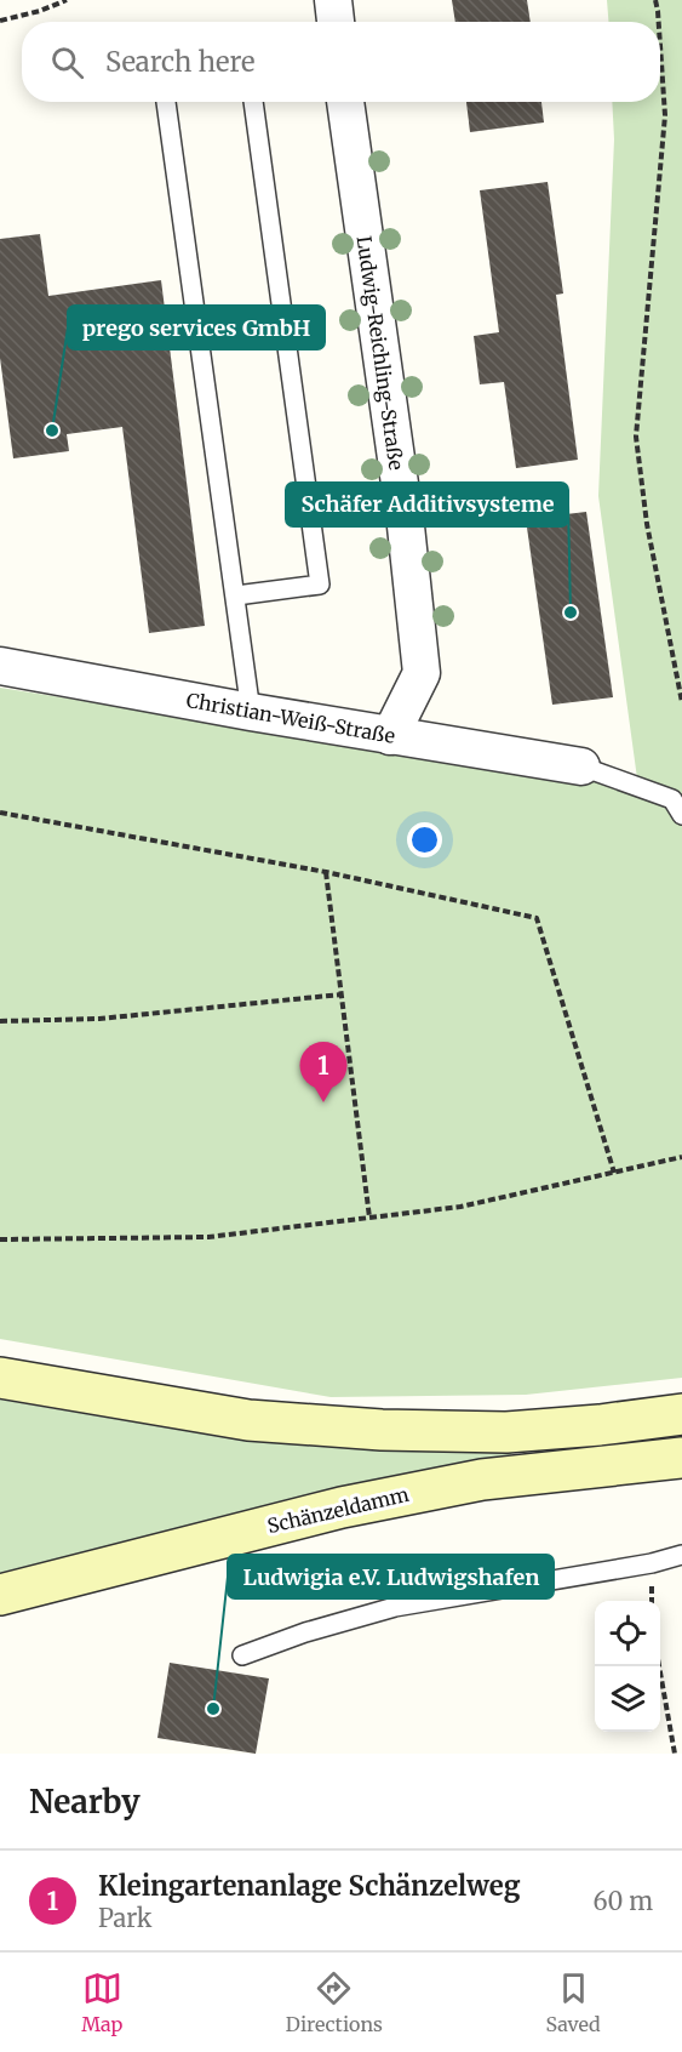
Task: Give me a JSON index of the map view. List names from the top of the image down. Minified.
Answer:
{"streets":{"main road":["Schänzeldamm"],"street":["Ludwig-Reichling-Straße","Christian-Weiß-Straße"]},"crossings":[["Ludwig-Reichling-Straße","Christian-Weiß-Straße"]],"places":["prego services GmbH","Schäfer Additivsysteme","Ludwigia e.V. Ludwigshafen"],"page":{"search":"Search here","pins":"1","heading":"Nearby","list":[{"mark":"1","name":"Kleingartenanlage Schänzelweg","note":"Park","value":"60 m"}],"nav":["Map","Directions","Saved"]}}
